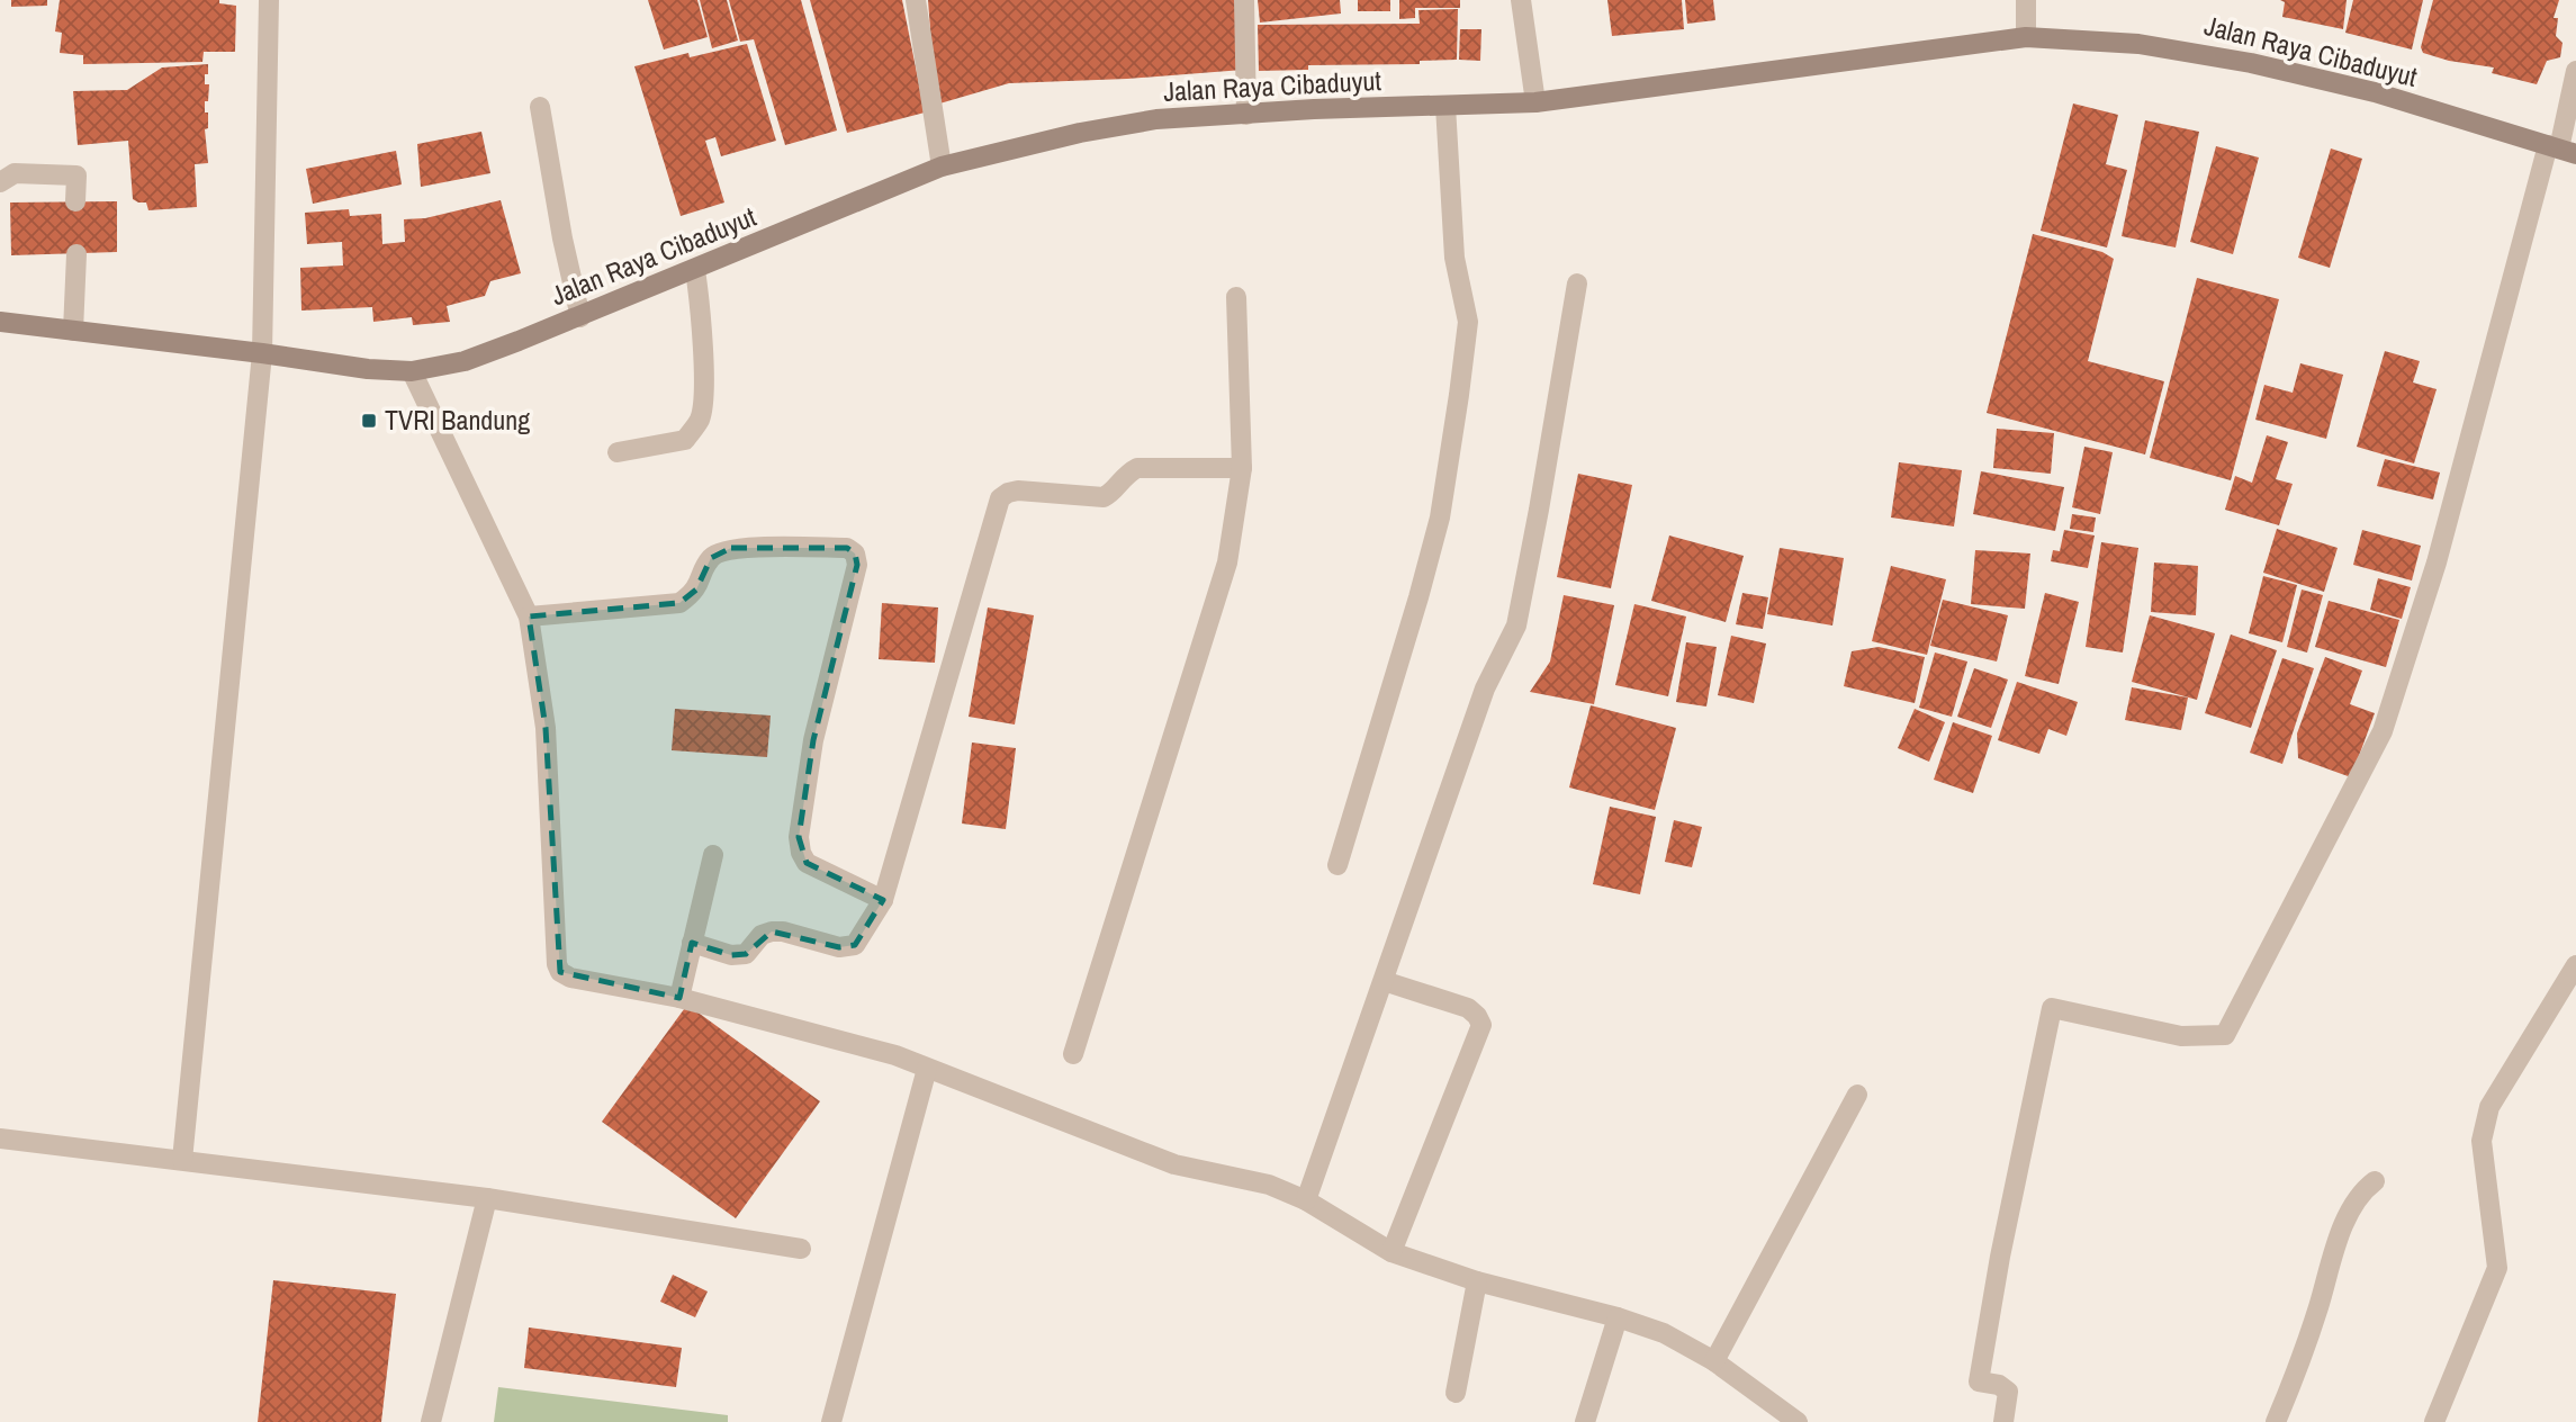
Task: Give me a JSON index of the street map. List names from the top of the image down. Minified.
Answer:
{"streets":{"main road":["Jalan Raya Cibaduyut"]},"places":{"transit":["TVRI Bandung"]}}
